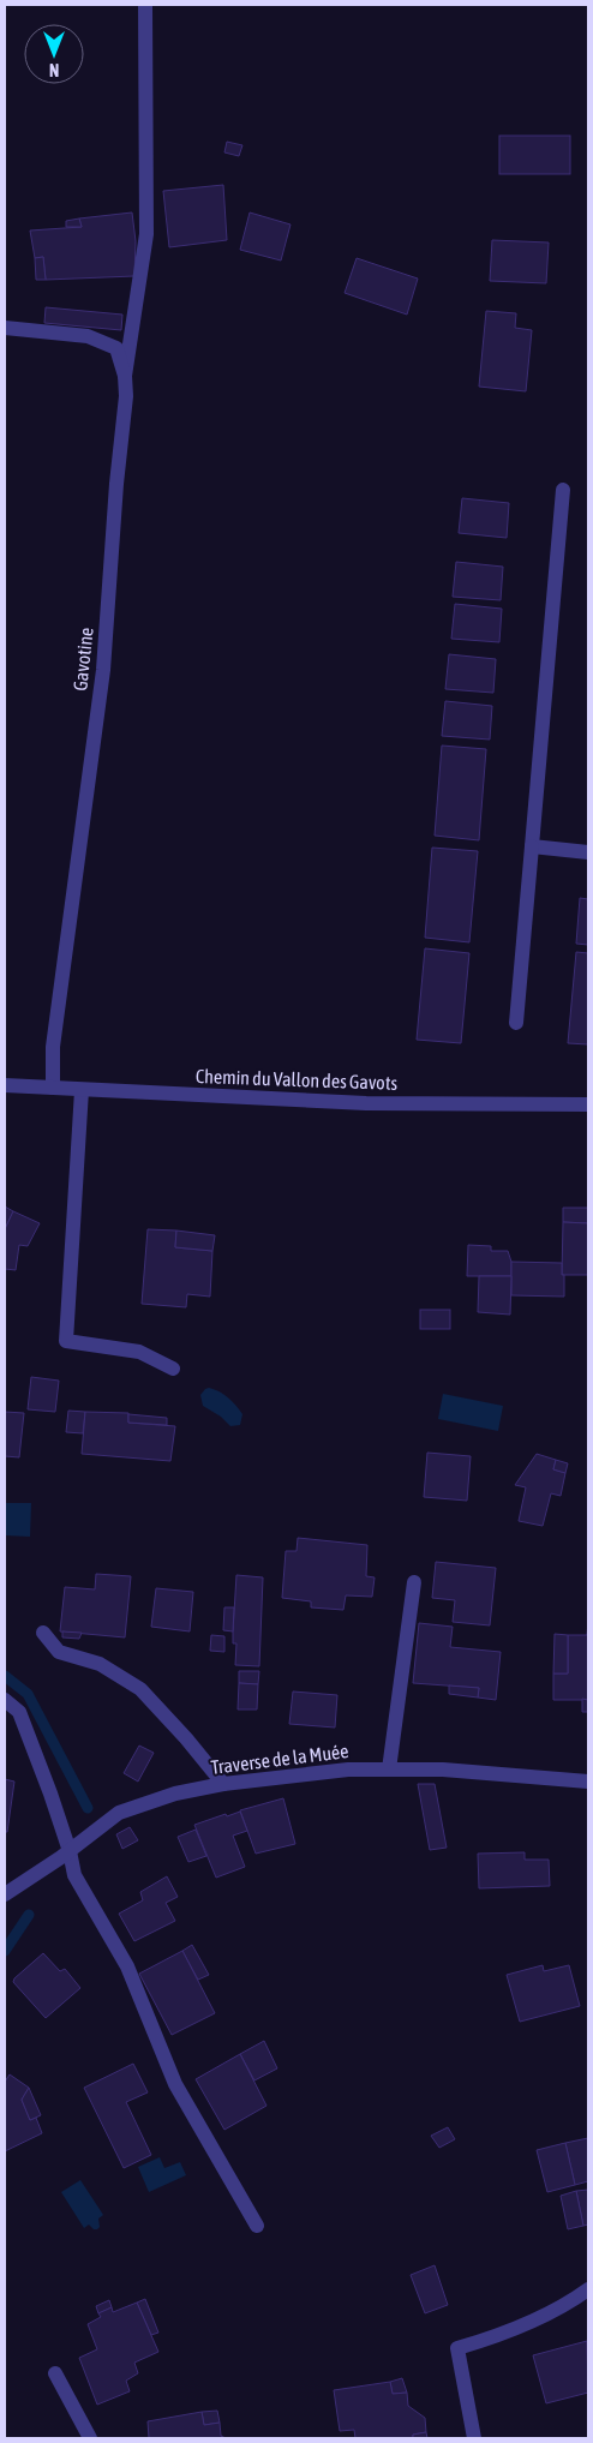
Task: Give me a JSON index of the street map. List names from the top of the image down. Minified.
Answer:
{"streets":{"street":["Gavotine","Chemin du Vallon des Gavots","Traverse de la Muée"]},"crossings":[["Gavotine","Chemin du Vallon des Gavots"]],"north":"bottom"}
